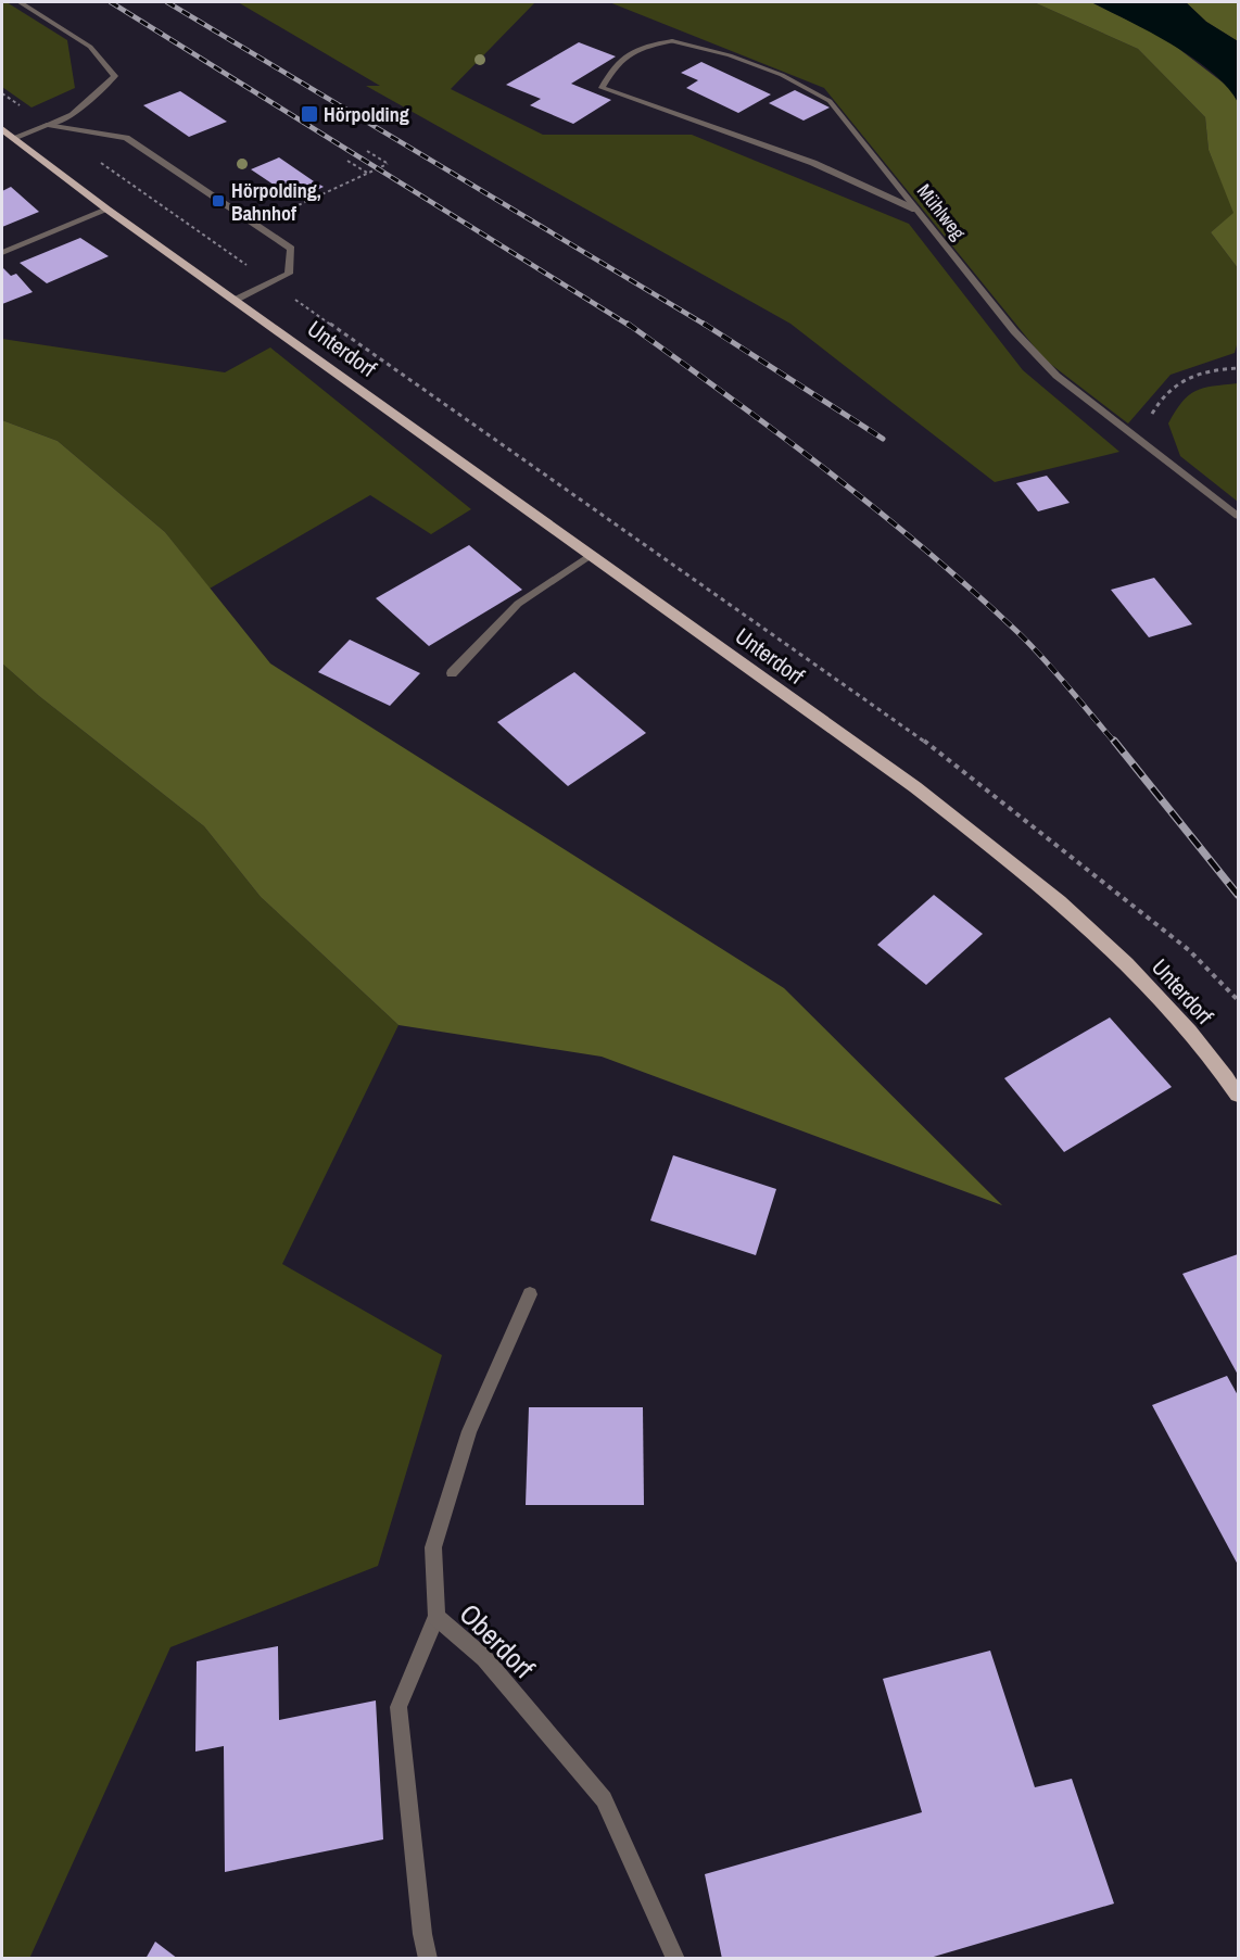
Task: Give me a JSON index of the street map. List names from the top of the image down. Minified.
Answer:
{"streets":{"main road":["Unterdorf"],"street":["Mühlweg","Oberdorf"]},"places":{"transit":["Hörpolding","Hörpolding, Bahnhof"]}}
